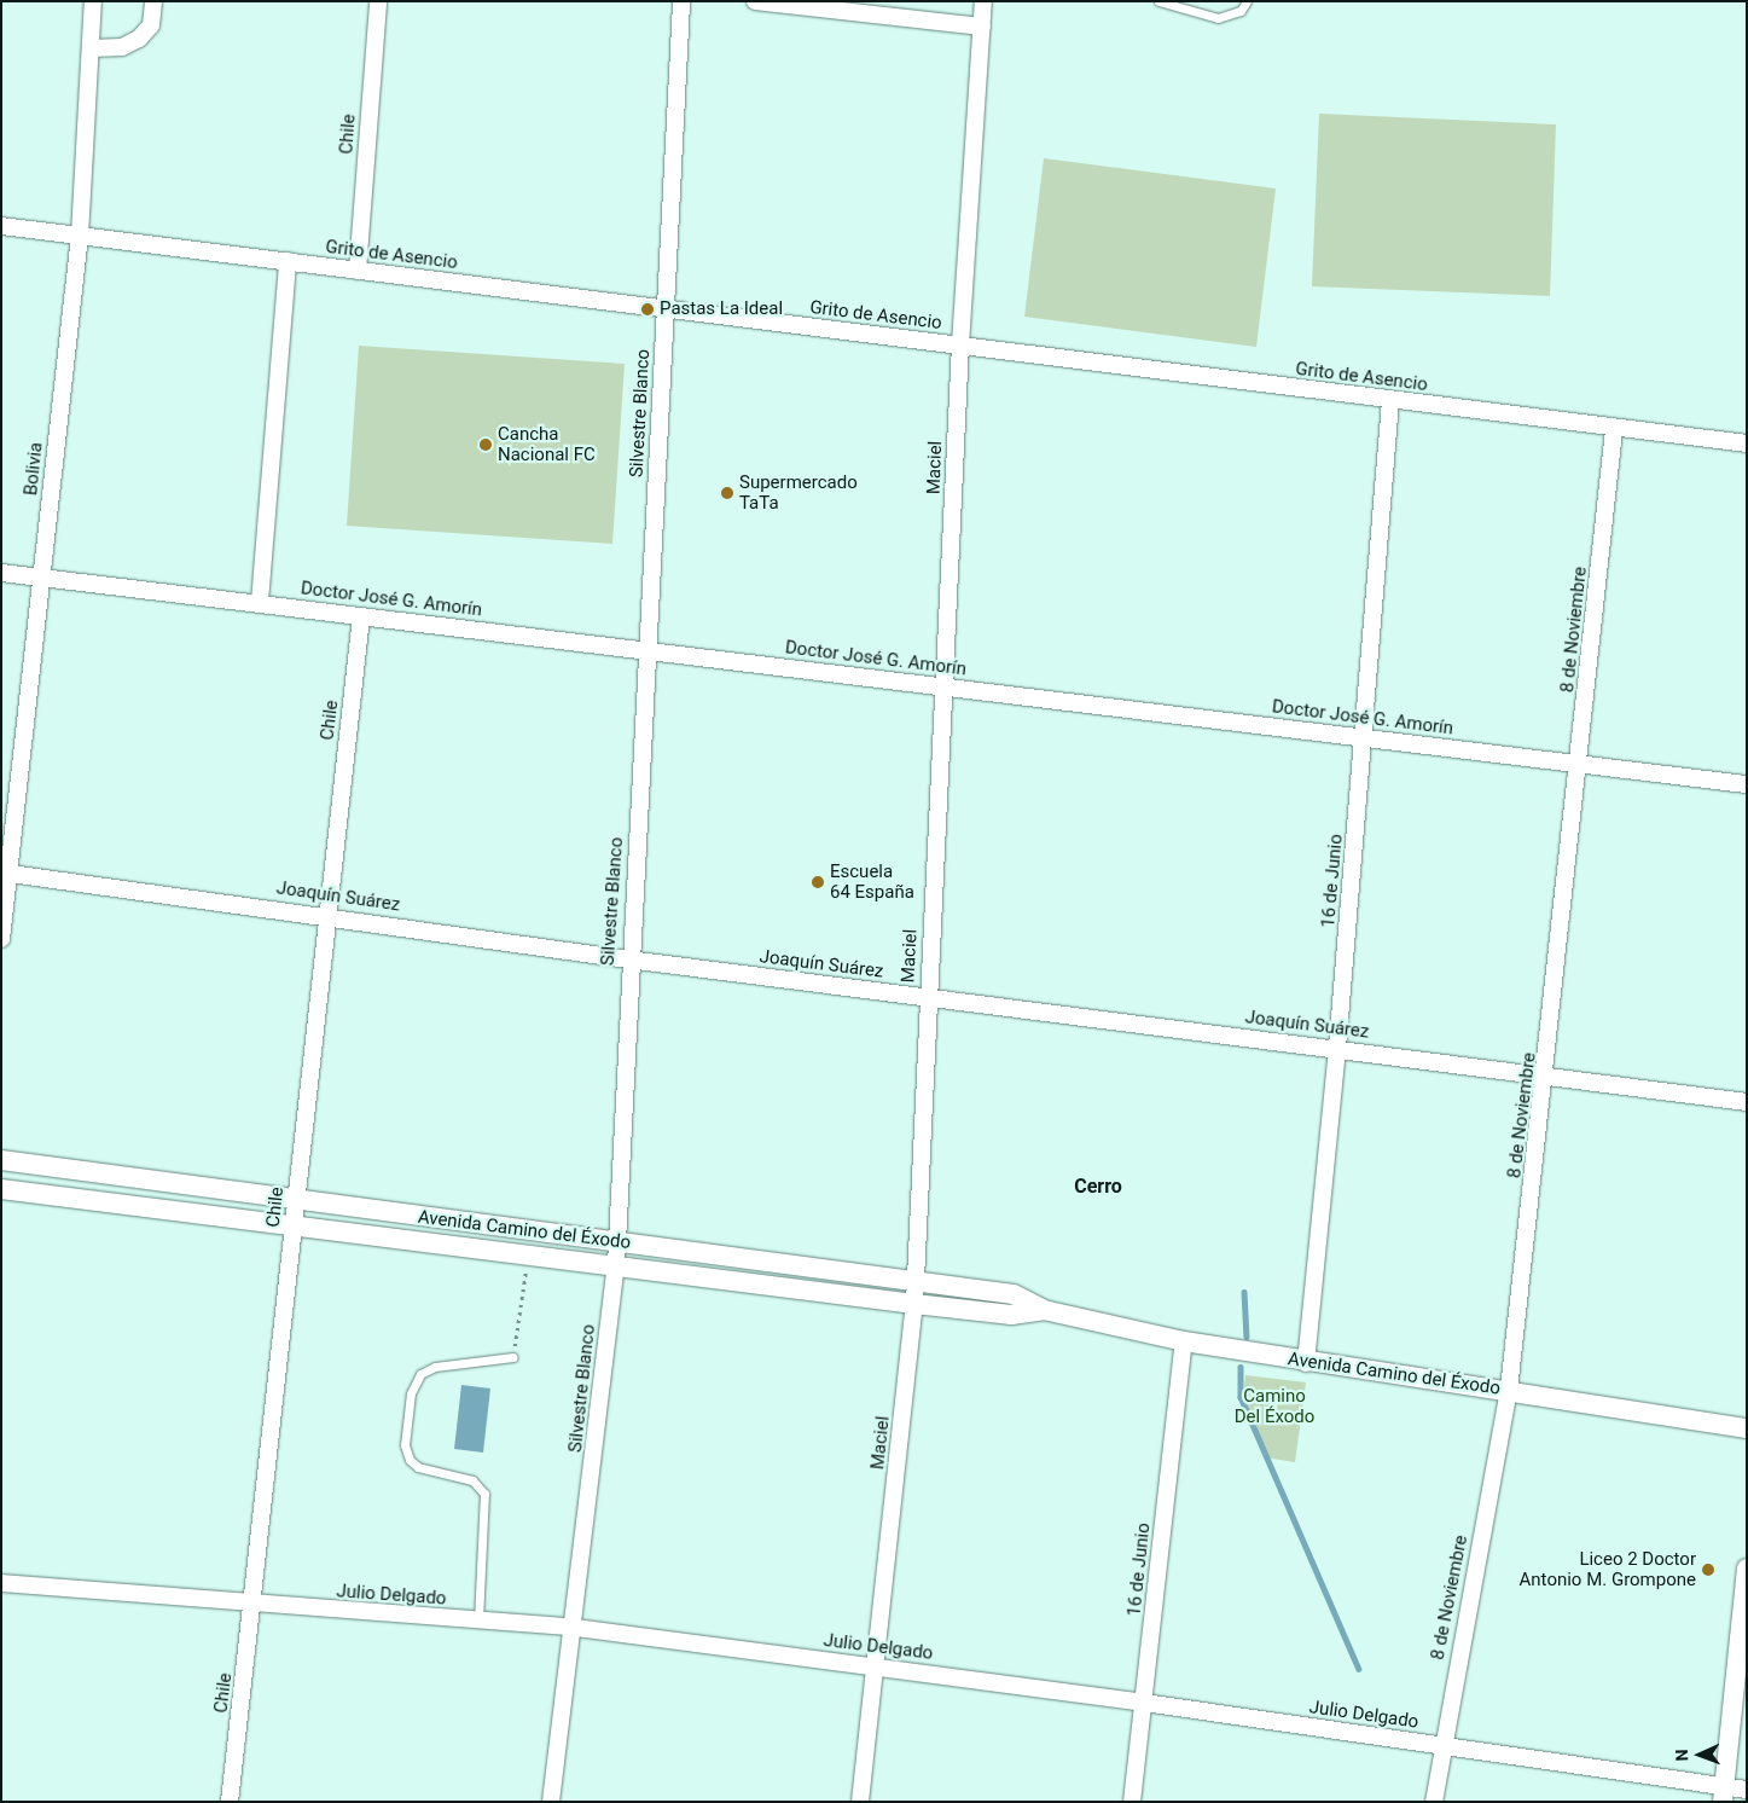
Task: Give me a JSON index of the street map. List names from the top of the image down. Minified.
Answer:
{"streets":{"street":["Chile","Grito de Asencio","Silvestre Blanco","Maciel","Bolivia","Doctor José G. Amorín","8 de Noviembre","16 de Junio","Joaquín Suárez","Avenida Camino del Éxodo","Julio Delgado"]},"crossings":[["Chile","Grito de Asencio"],["Chile","Doctor José G. Amorín"],["Chile","Joaquín Suárez"],["Chile","Avenida Camino del Éxodo"],["Chile","Julio Delgado"],["Grito de Asencio","Silvestre Blanco"],["Grito de Asencio","Maciel"],["Grito de Asencio","Bolivia"],["Grito de Asencio","8 de Noviembre"],["Grito de Asencio","16 de Junio"],["Silvestre Blanco","Doctor José G. Amorín"],["Silvestre Blanco","Joaquín Suárez"],["Silvestre Blanco","Avenida Camino del Éxodo"],["Silvestre Blanco","Julio Delgado"],["Maciel","Doctor José G. Amorín"],["Maciel","Joaquín Suárez"],["Maciel","Avenida Camino del Éxodo"],["Maciel","Julio Delgado"],["Bolivia","Doctor José G. Amorín"],["Bolivia","Joaquín Suárez"],["Doctor José G. Amorín","8 de Noviembre"],["Doctor José G. Amorín","16 de Junio"],["8 de Noviembre","Joaquín Suárez"],["8 de Noviembre","Avenida Camino del Éxodo"],["8 de Noviembre","Julio Delgado"],["16 de Junio","Joaquín Suárez"],["16 de Junio","Avenida Camino del Éxodo"],["16 de Junio","Julio Delgado"]],"districts":["Cerro"],"parks":["Camino Del Éxodo"],"places":["Pastas La Ideal","Cancha Nacional FC","Supermercado TaTa","Escuela 64 España","Liceo 2 Doctor Antonio M. Grompone"],"north":"left"}
